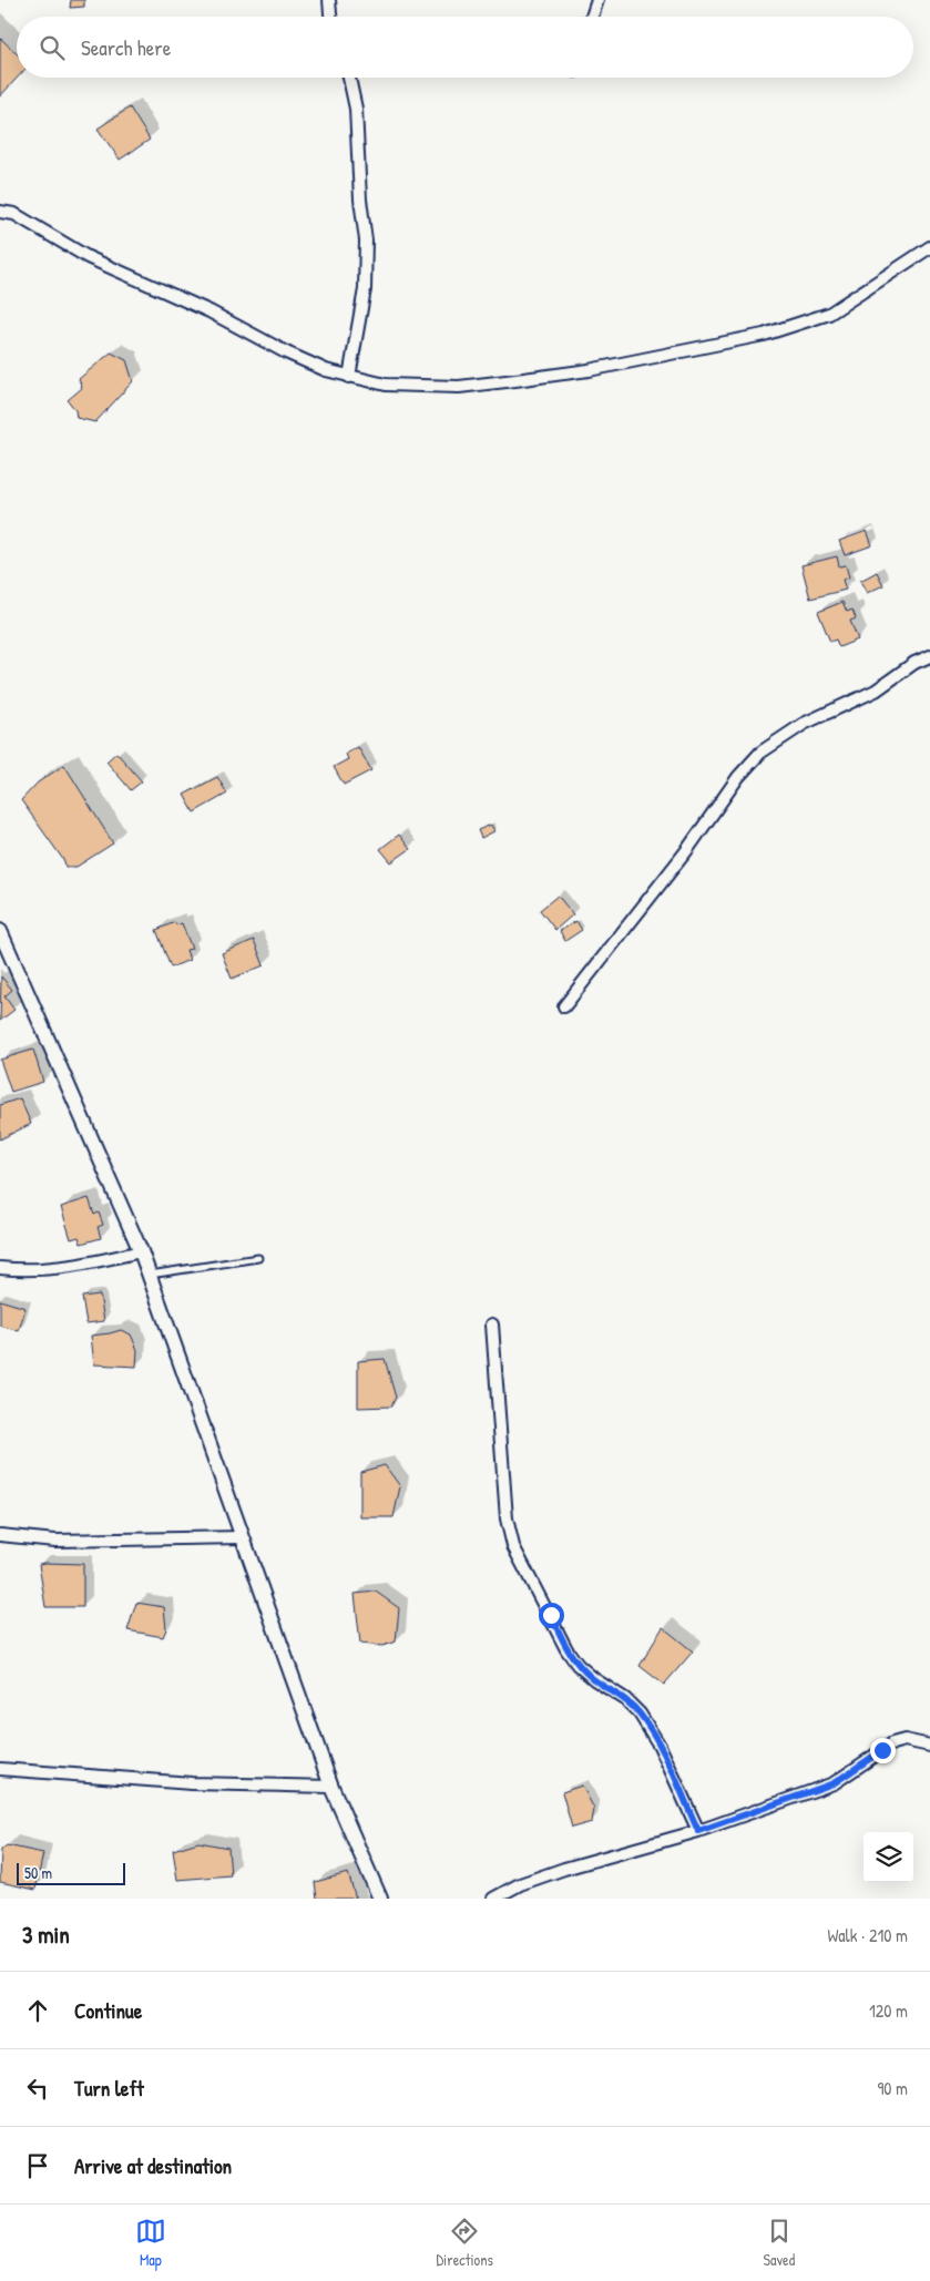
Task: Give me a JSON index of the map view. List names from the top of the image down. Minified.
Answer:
{"scale_bar":"50 m","page":{"search":"Search here","scale":"50 m","heading":["3 min","Walk · 210 m"],"list":[["Continue","120 m"],["Turn left","90 m"],"Arrive at destination"],"nav":["Map","Directions","Saved"]}}
